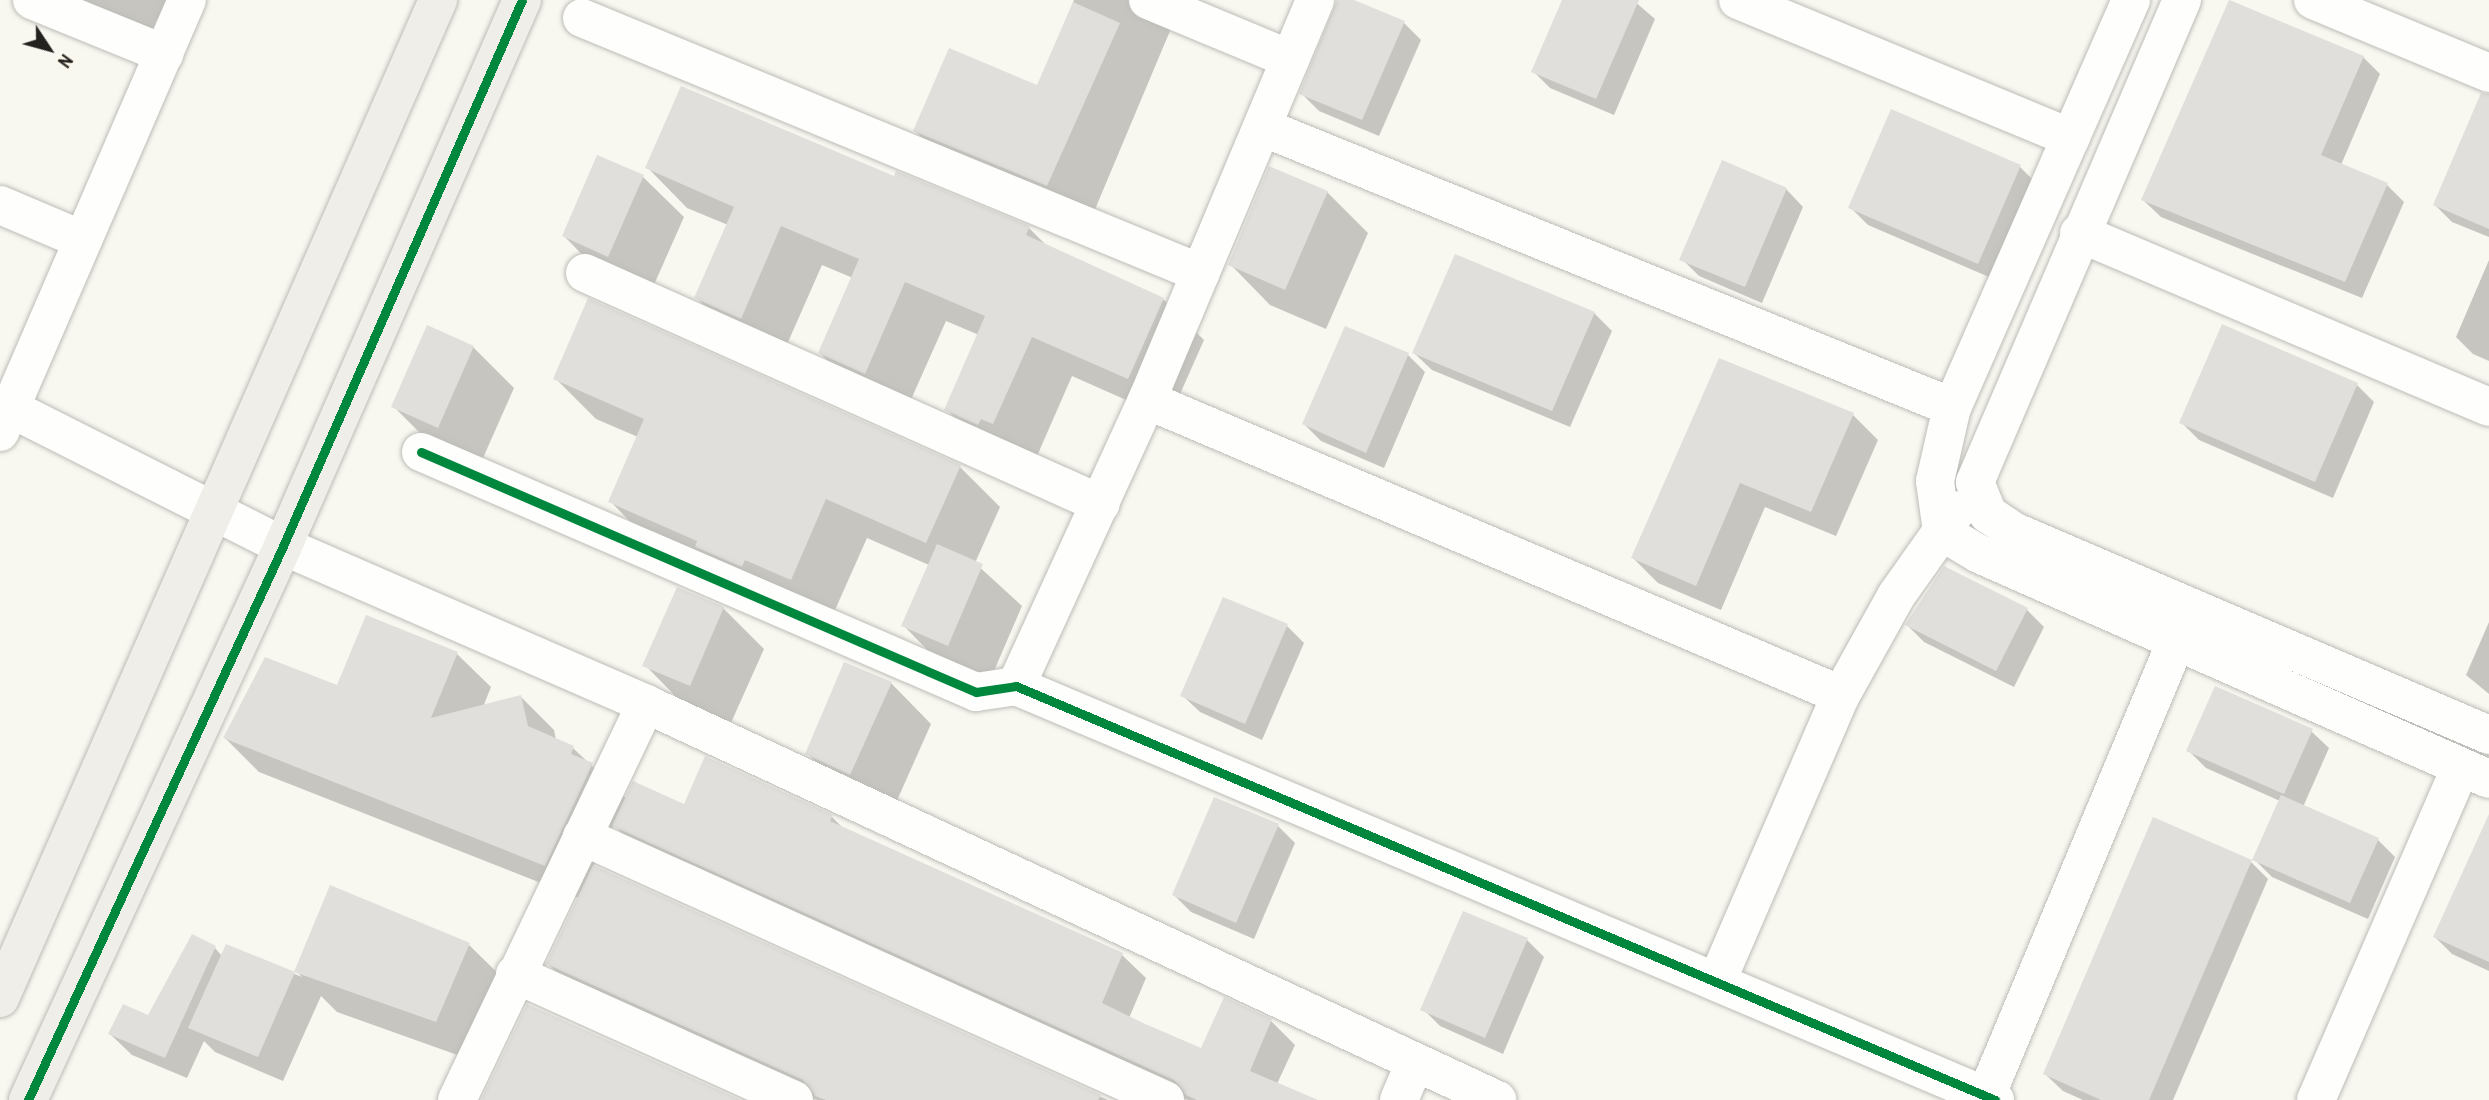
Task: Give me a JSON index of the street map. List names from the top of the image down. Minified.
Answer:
{"north":"bottom right"}
